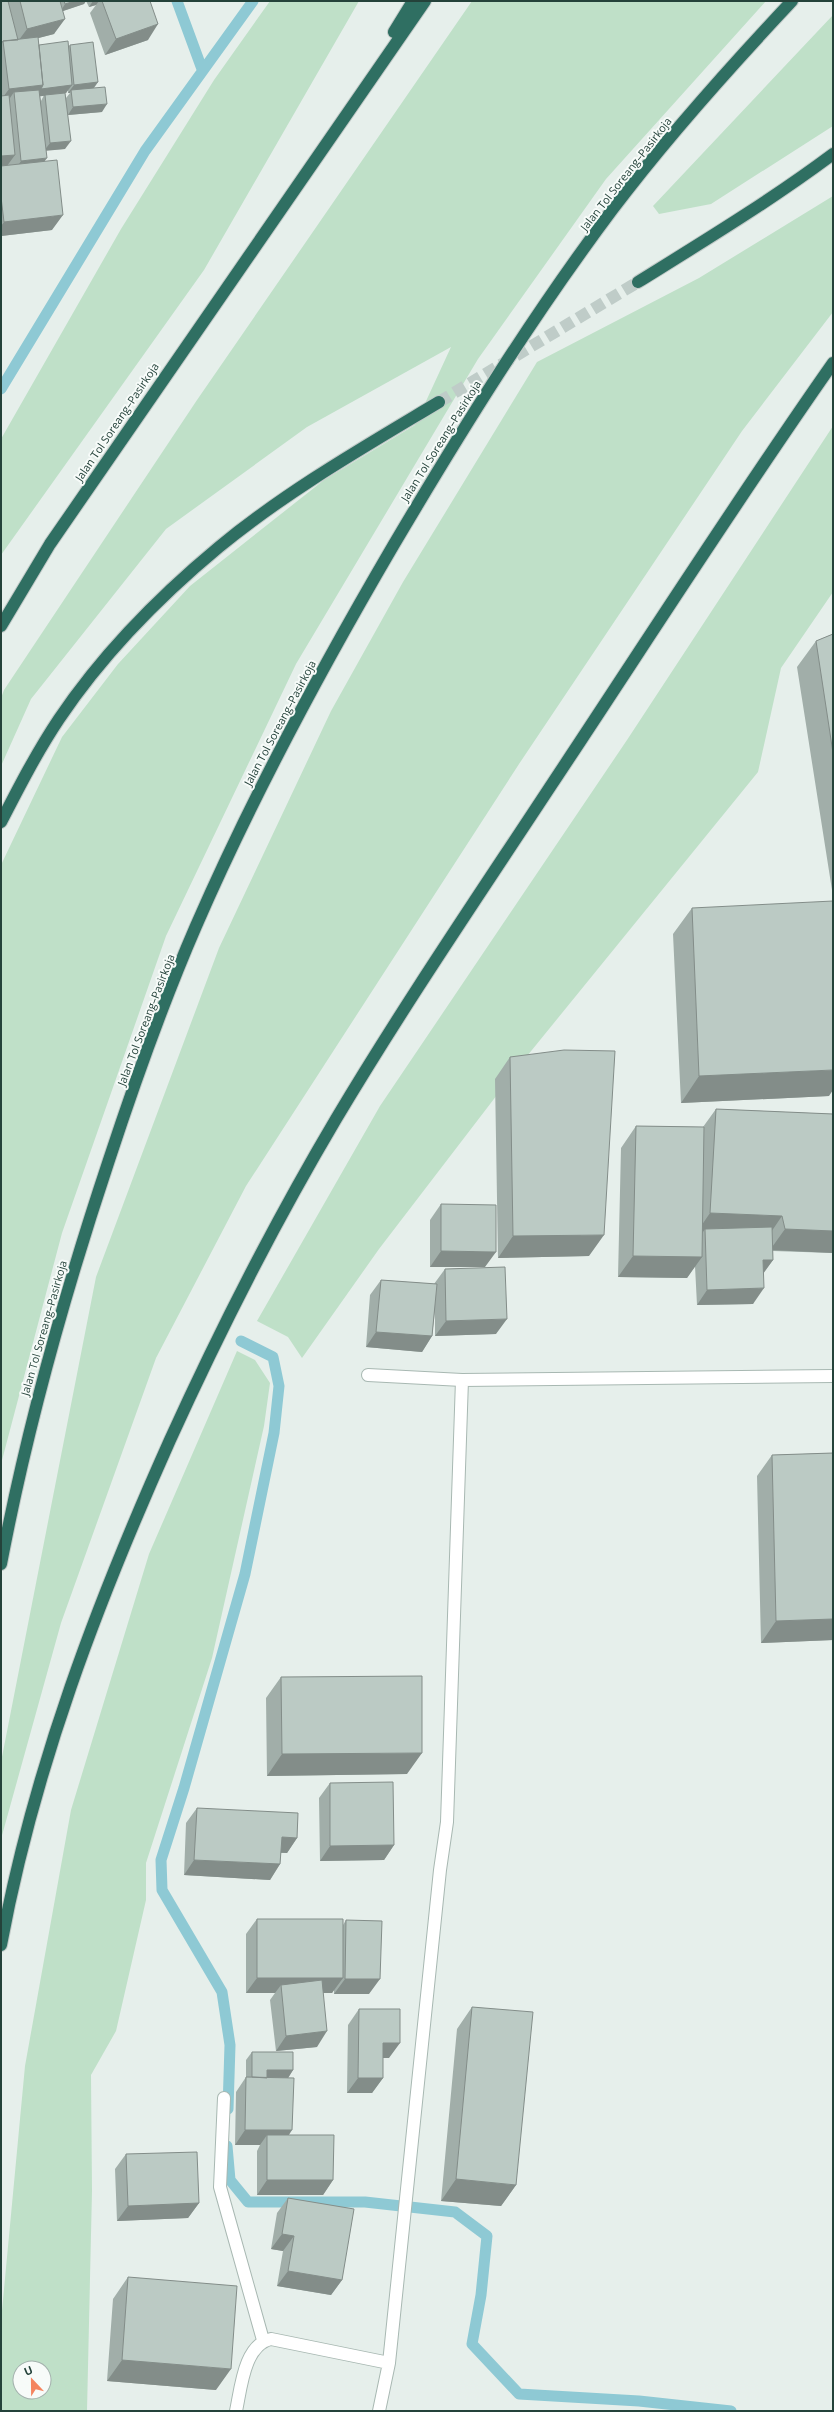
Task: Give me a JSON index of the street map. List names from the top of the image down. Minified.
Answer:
{"streets":{"highway":["Jalan Tol Soreang–Pasirkoja"]},"north":"top"}
